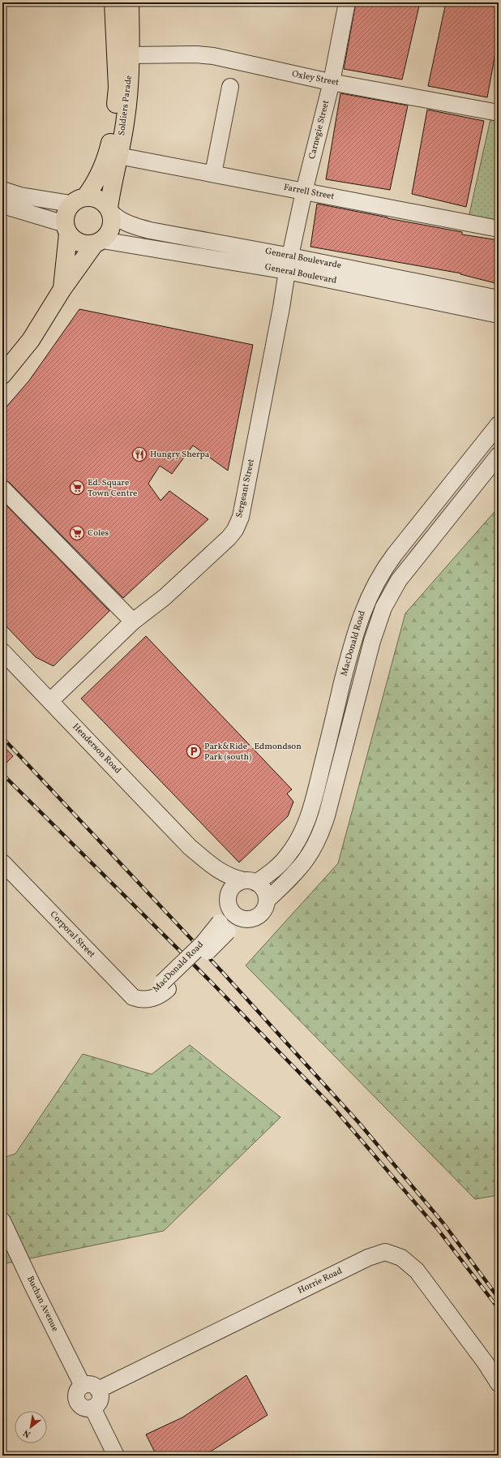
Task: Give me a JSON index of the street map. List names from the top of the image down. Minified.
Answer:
{"streets":{"main road":["Soldiers Parade"],"street":["Oxley Street","Carnegie Street","Farrell Street","General Boulevarde","General Boulevard","Sergeant Street","MacDonald Road","Henderson Road","Corporal Street","Horrie Road","Buchan Avenue"]},"crossings":[["Oxley Street","Soldiers Parade"],["Oxley Street","Carnegie Street"],["Soldiers Parade","Farrell Street"],["Soldiers Parade","General Boulevarde"],["Soldiers Parade","General Boulevard"],["Carnegie Street","Farrell Street"],["Carnegie Street","General Boulevarde"],["Carnegie Street","General Boulevard"],["Carnegie Street","Sergeant Street"],["General Boulevarde","General Boulevard"],["General Boulevarde","Sergeant Street"],["General Boulevard","Sergeant Street"],["Sergeant Street","Henderson Road"],["MacDonald Road","Henderson Road"],["MacDonald Road","Corporal Street"],["Horrie Road","Buchan Avenue"]],"places":{"restaurant":["Hungry Sherpa"],"supermarket":["Ed. Square Town Centre","Coles"],"parking":["Park&Ride - Edmondson Park (south)"]},"north":"bottom left"}
